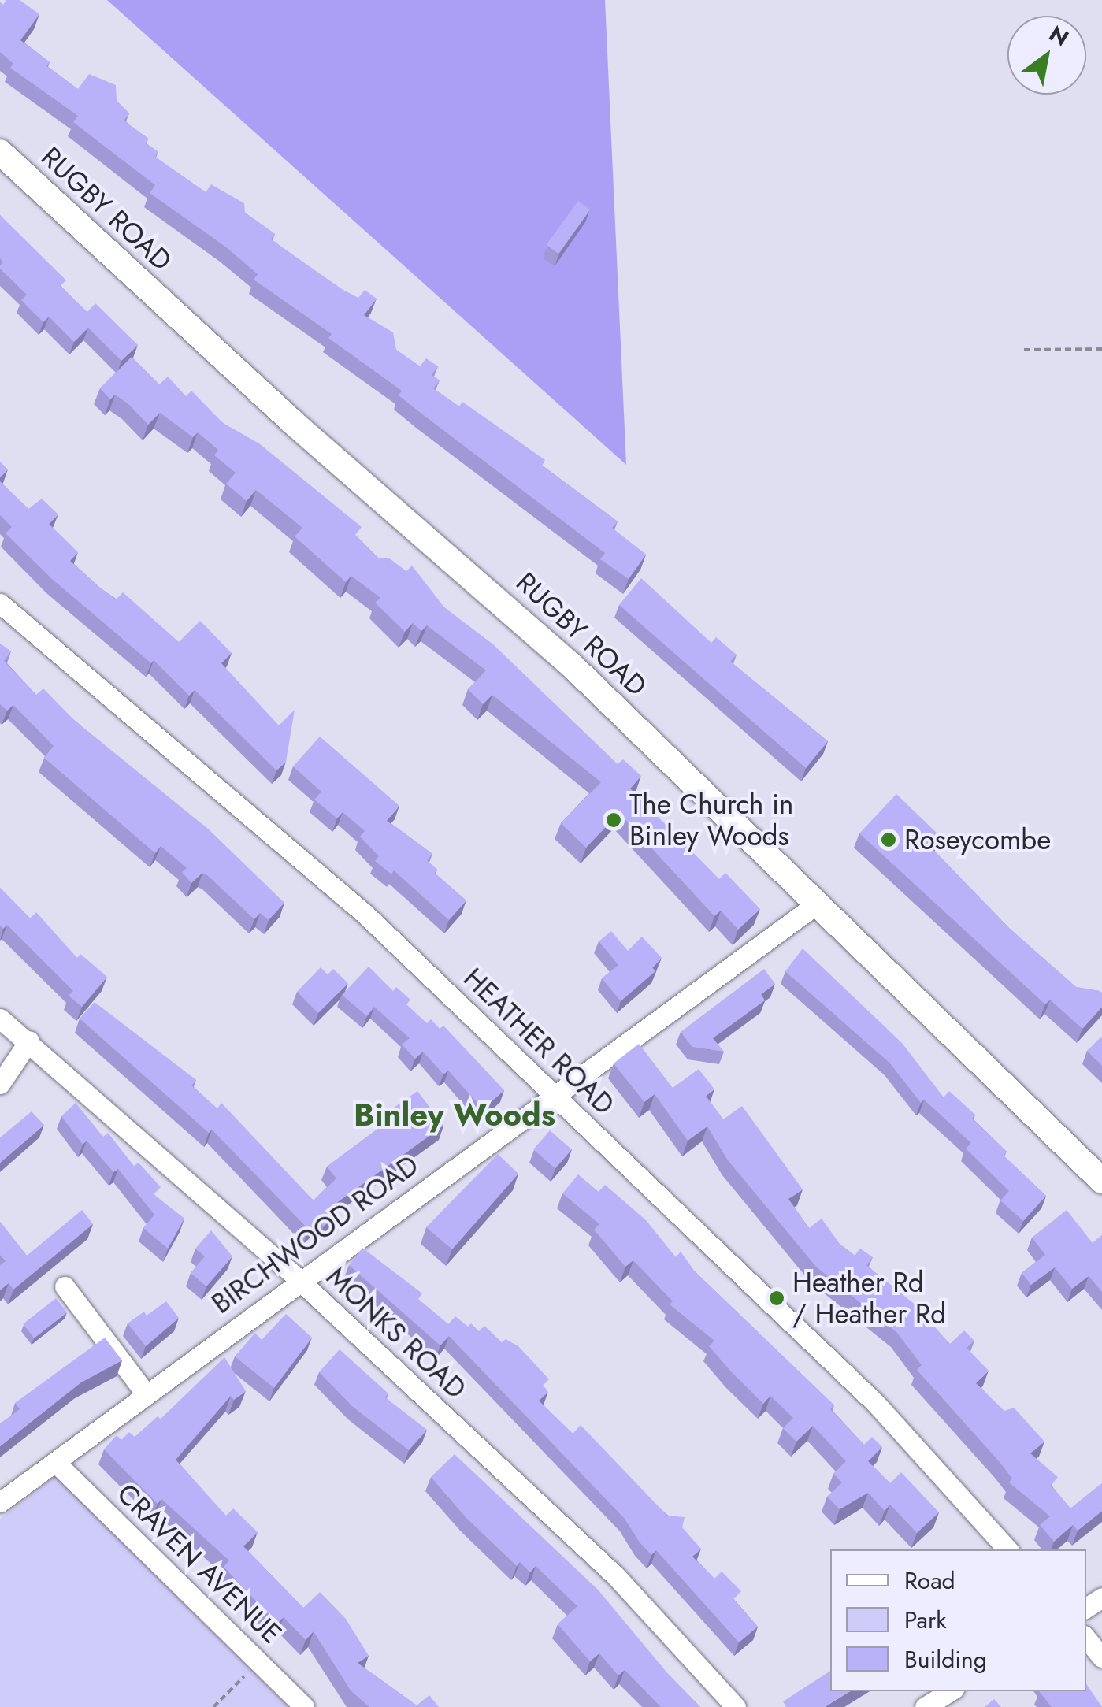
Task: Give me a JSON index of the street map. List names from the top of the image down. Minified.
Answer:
{"streets":{"main road":["RUGBY ROAD"],"street":["HEATHER ROAD","BIRCHWOOD ROAD","MONKS ROAD","CRAVEN AVENUE"]},"crossings":[["RUGBY ROAD","BIRCHWOOD ROAD"],["HEATHER ROAD","BIRCHWOOD ROAD"],["BIRCHWOOD ROAD","MONKS ROAD"],["BIRCHWOOD ROAD","CRAVEN AVENUE"]],"districts":["Binley Woods"],"places":["The Church in Binley Woods","Roseycombe","Heather Rd / Heather Rd"],"legend":["Road","Park","Building"],"north":"top right"}
